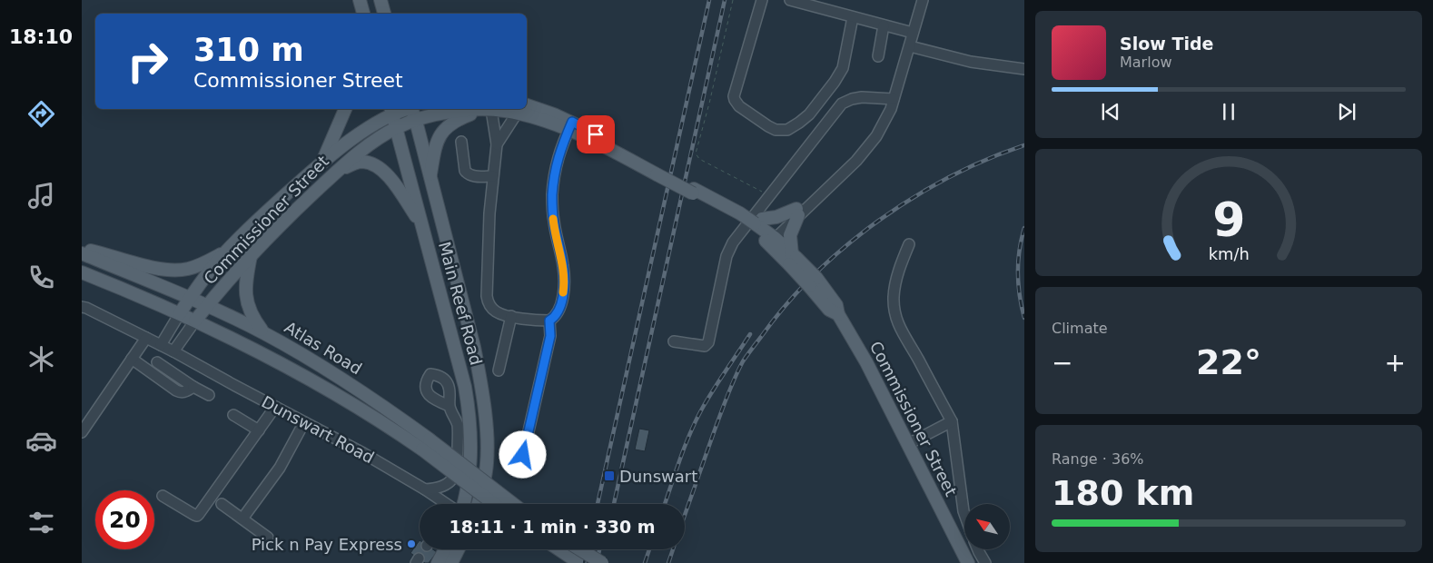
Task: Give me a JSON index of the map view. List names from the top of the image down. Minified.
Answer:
{"streets":{"main road":["Commissioner Street","Main Reef Road","Atlas Road"],"street":["Dunswart Road"]},"crossings":[["Commissioner Street","Main Reef Road"],["Commissioner Street","Atlas Road"]],"places":{"transit":["Dunswart"],"other":["Pick n Pay Express"]},"north":"top left","page":{"tabs":"18:10","turn":["310 m","Commissioner Street"],"song":["Slow Tide","Marlow"],"tile":["Climate",["Range · 36%","180 km"]],"heat":["−","22°","+"],"limit":"20","trip":"18:11 · 1 min · 330 m","gauge":["9","km/h"]}}
